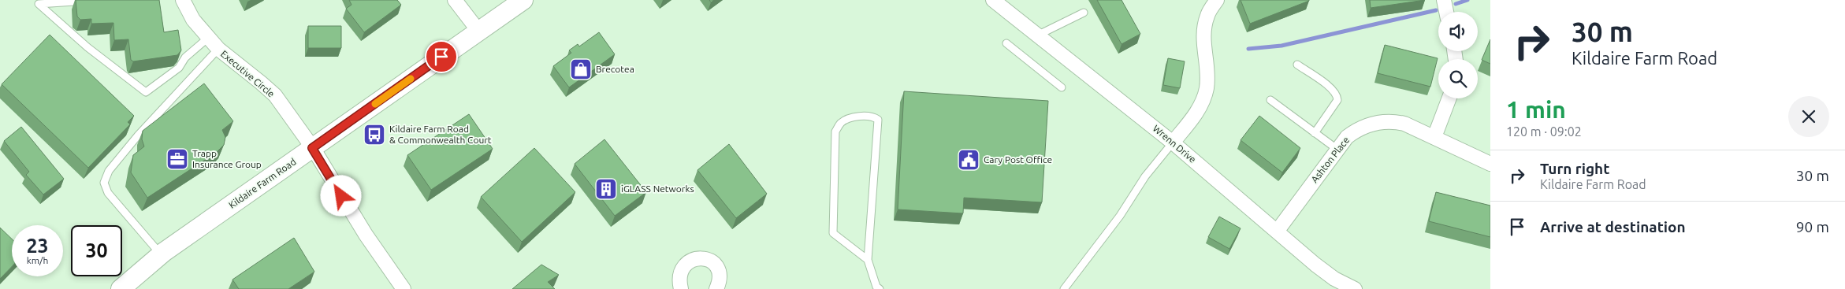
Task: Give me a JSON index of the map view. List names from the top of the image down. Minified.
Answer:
{"streets":{"main road":["Kildaire Farm Road"],"street":["Executive Circle","Wrenn Drive","Ashton Place"]},"crossings":[["Executive Circle","Kildaire Farm Road"],["Wrenn Drive","Ashton Place"]],"places":{"shop":["Brecotea"],"bus stop":["Kildaire Farm Road & Commonwealth Court"],"office":["Trapp Insurance Group"],"public building":["Cary Post Office"],"building":["iGLASS Networks"]},"page":{"turn":["30 m","Kildaire Farm Road"],"heading":["1 min","120 m · 09:02"],"list":[{"name":"Turn right","note":"Kildaire Farm Road","value":"30 m"},{"name":"Arrive at destination","value":"90 m"}],"speed":"23 km/h","limit":"30"}}
